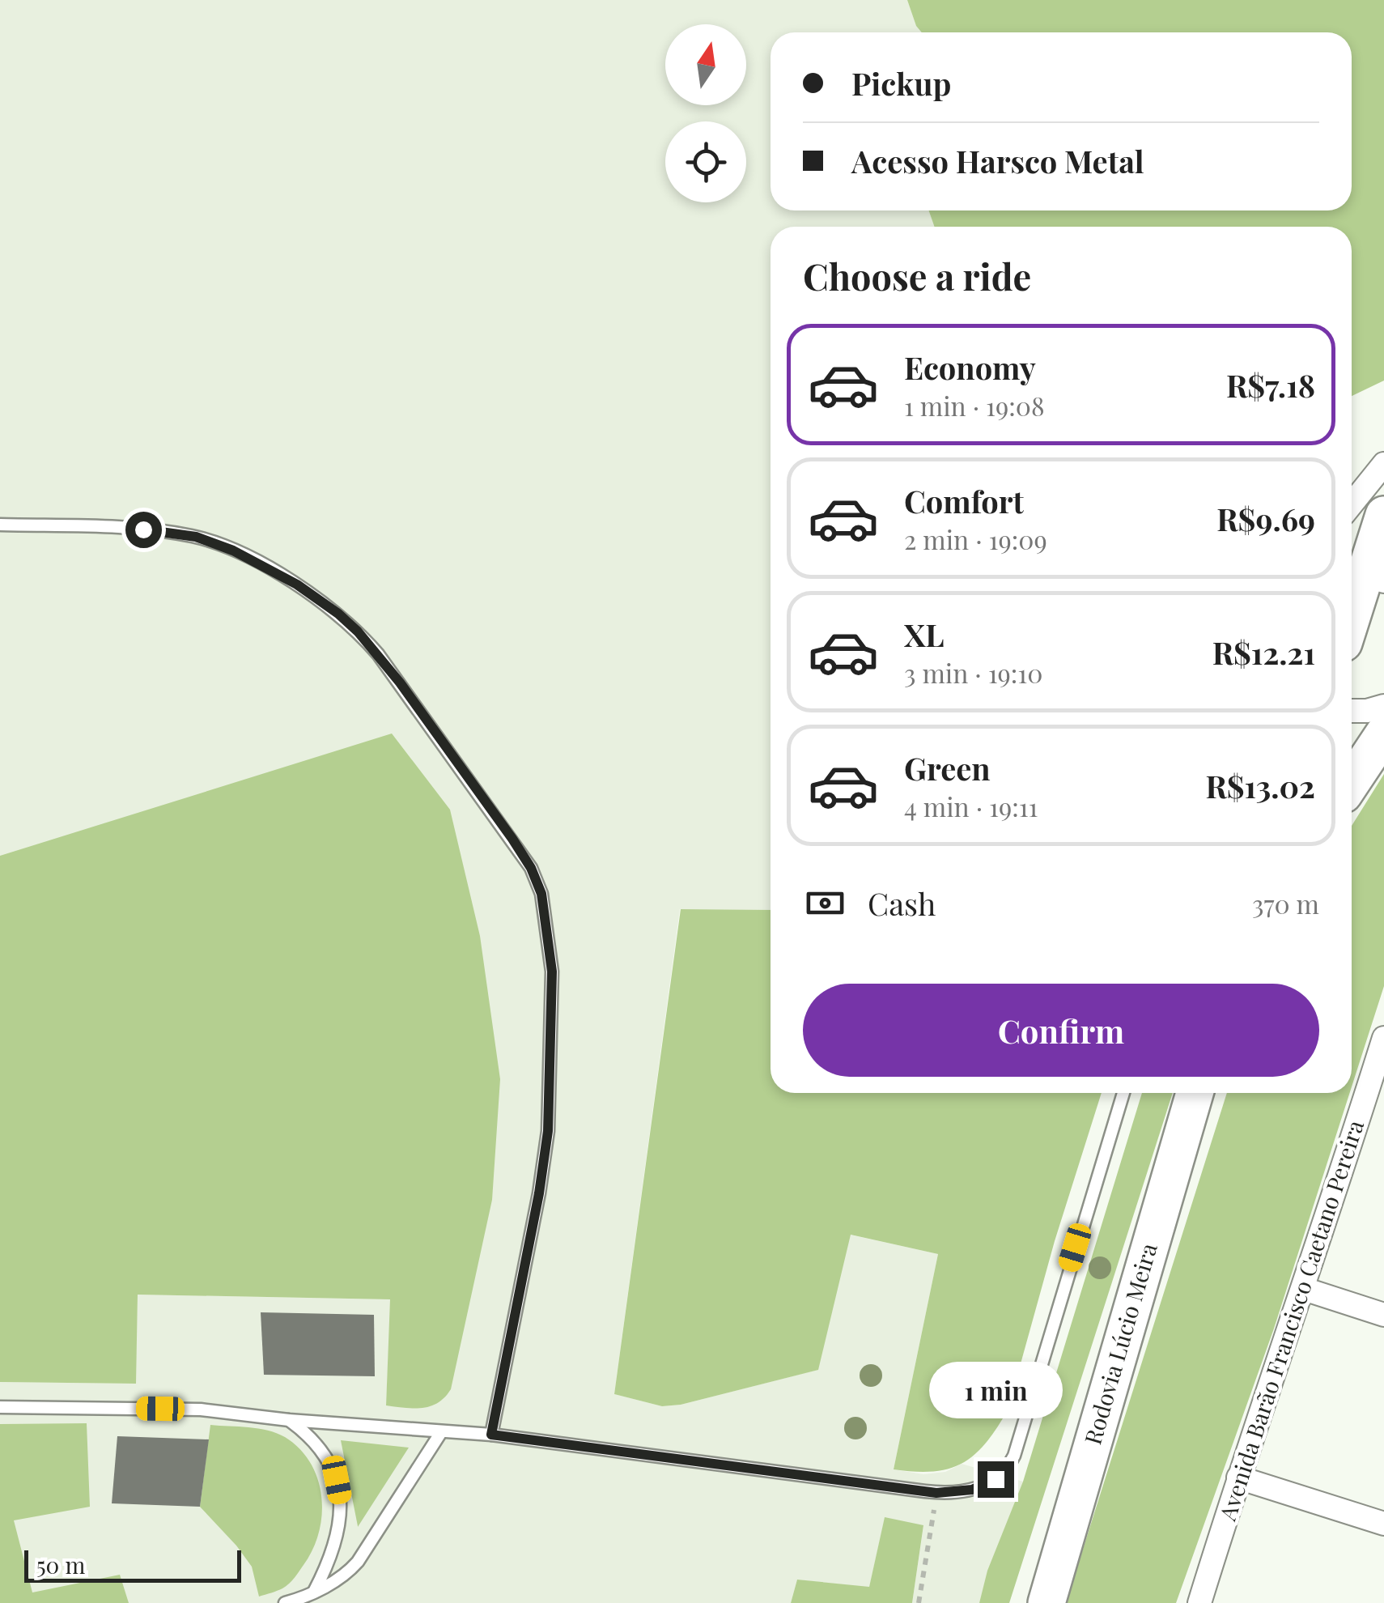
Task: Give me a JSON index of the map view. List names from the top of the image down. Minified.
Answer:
{"streets":{"highway":["Rodovia Lúcio Meira"],"street":["Avenida Barão Francisco Caetano Pereira"]},"scale_bar":"50 m","north":"top","page":{"banner":["Pickup","Acesso Harsco Metal"],"heading":"Choose a ride","list":[{"name":"Economy","note":"1 min · 19:08","value":"R$7.18"},{"name":"Comfort","note":"2 min · 19:09","value":"R$9.69"},{"name":"XL","note":"3 min · 19:10","value":"R$12.21"},{"name":"Green","note":"4 min · 19:11","value":"R$13.02"}],"pay":["Cash","370 m"],"buttons":"Confirm","bubble":"1 min","scale":"50 m"}}
